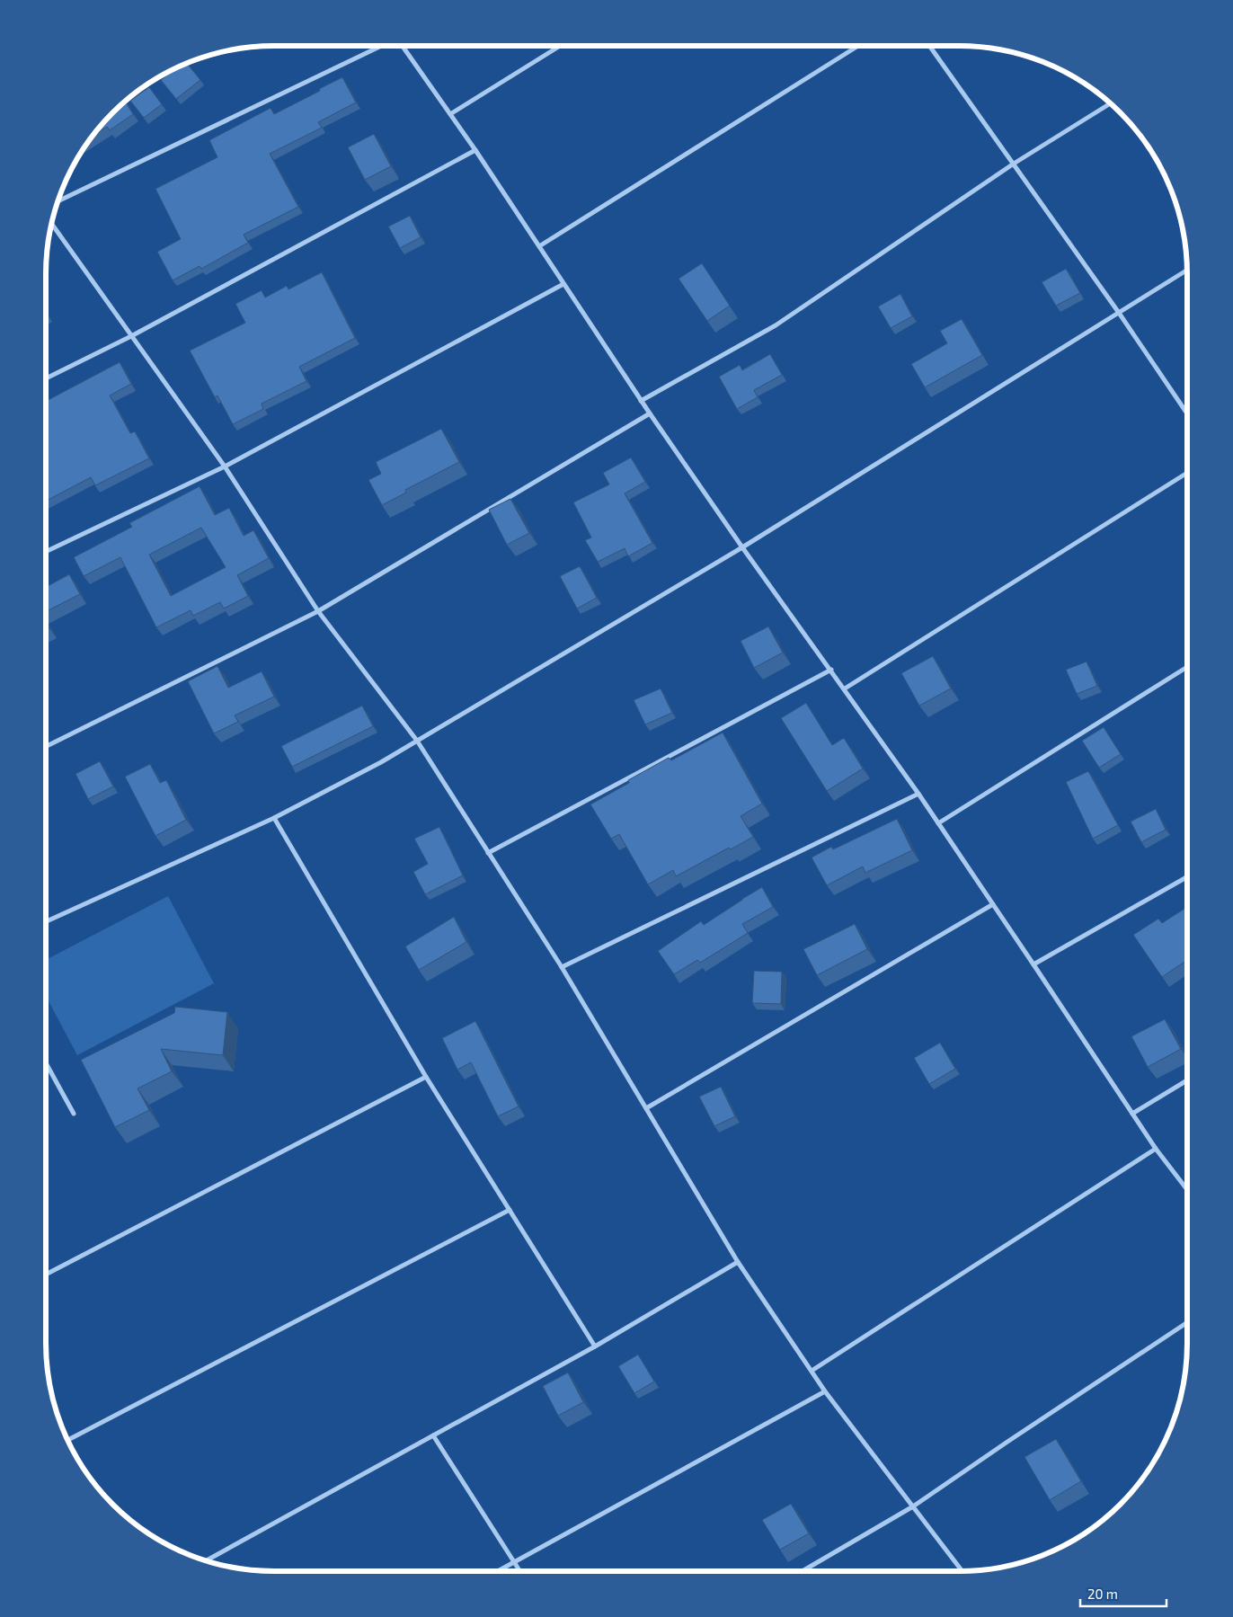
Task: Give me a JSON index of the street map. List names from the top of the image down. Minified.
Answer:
{"scale_bar":"20 m"}
